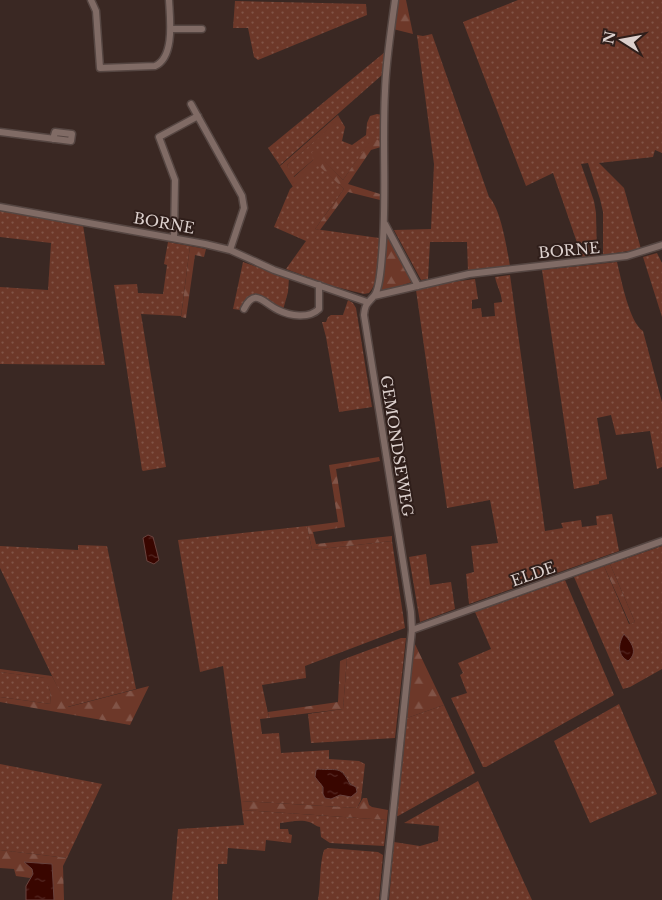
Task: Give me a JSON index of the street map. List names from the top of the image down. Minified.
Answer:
{"streets":{"street":["BORNE","GEMONDSEWEG","ELDE"]},"crossings":[["BORNE","GEMONDSEWEG"],["GEMONDSEWEG","ELDE"]],"north":"left"}
